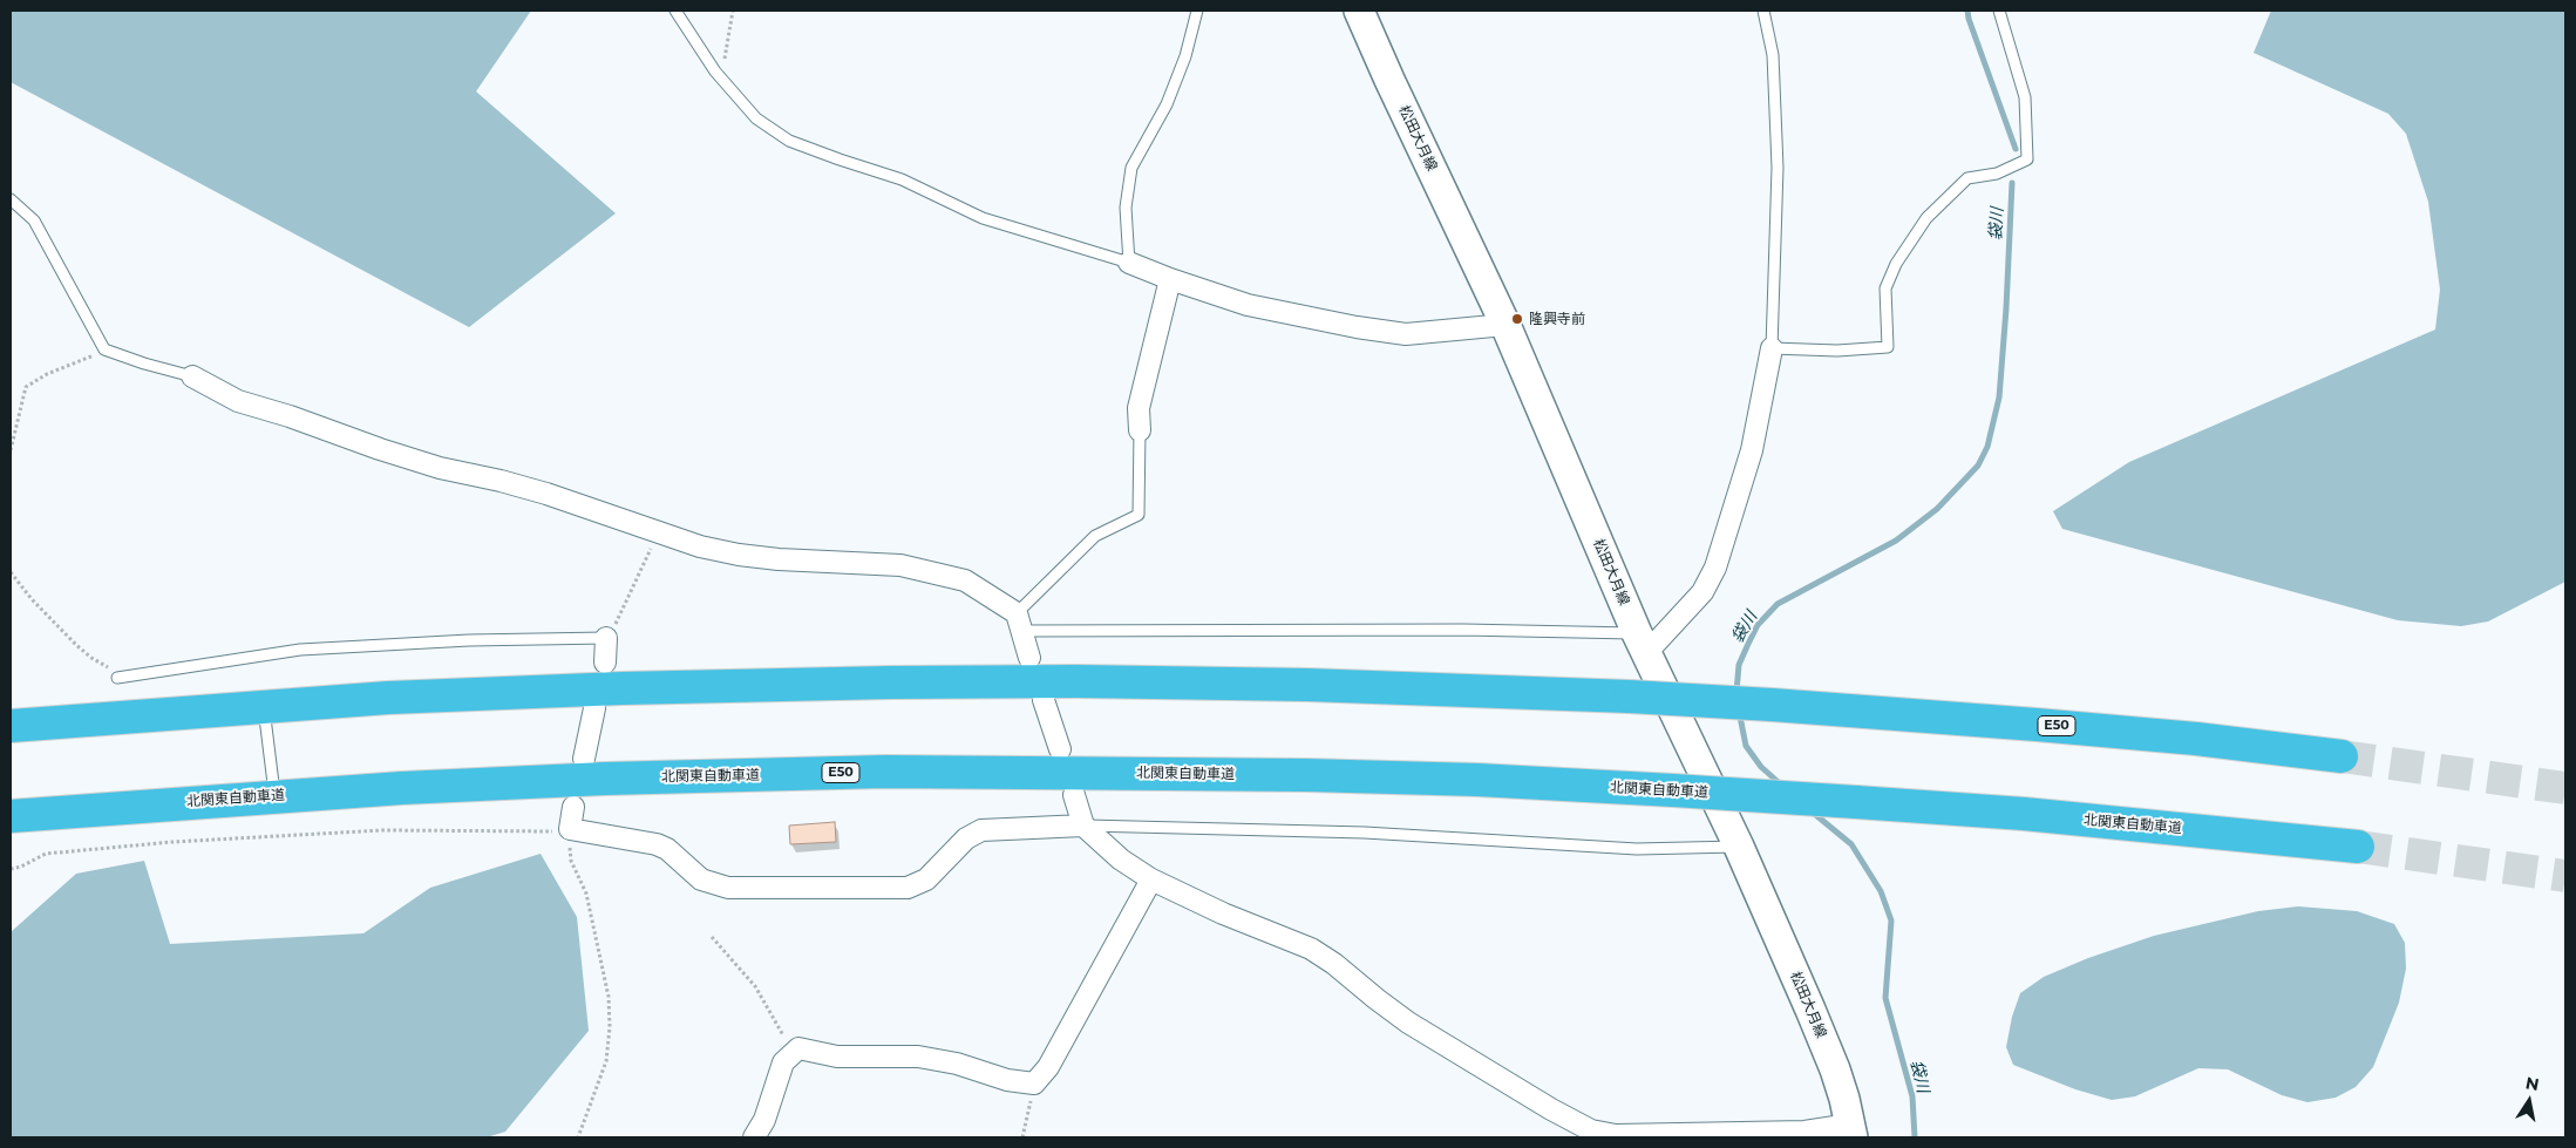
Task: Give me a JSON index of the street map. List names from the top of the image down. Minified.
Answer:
{"streets":{"highway":["E50","北関東自動車道"],"main road":["松田大月線"]},"water":["袋川"],"places":["隆興寺前"],"north":"top"}
